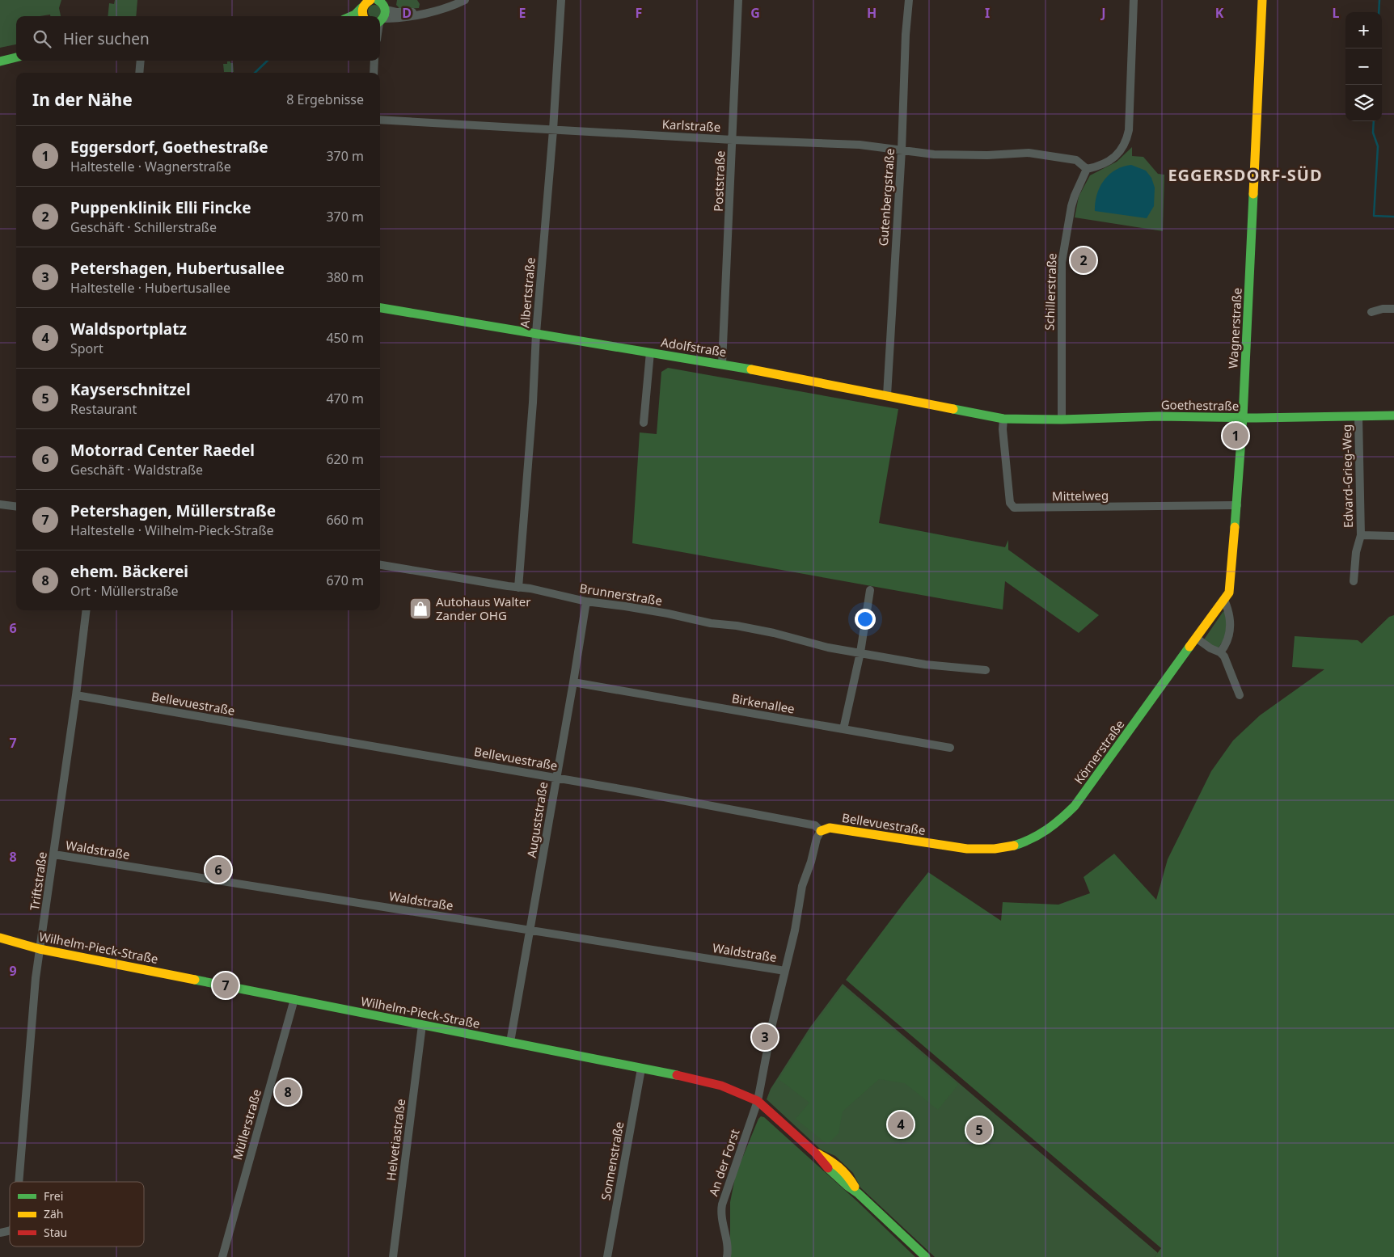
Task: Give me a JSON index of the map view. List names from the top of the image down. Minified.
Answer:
{"streets":{"street":["Karlstraße","Poststraße","Gutenbergstraße","Schillerstraße","Albertstraße","Wagnerstraße","Adolfstraße","Goethestraße","Edvard-Grieg-Weg","Mittelweg","Brunnerstraße","Bellevuestraße","Birkenallee","Körnerstraße","Auguststraße","Waldstraße","Triftstraße","Wilhelm-Pieck-Straße","Müllerstraße","Helvetiastraße","Sonnenstraße","An der Forst"]},"crossings":[["Karlstraße","Poststraße"],["Karlstraße","Gutenbergstraße"],["Karlstraße","Schillerstraße"],["Karlstraße","Albertstraße"],["Poststraße","Adolfstraße"],["Gutenbergstraße","Adolfstraße"],["Schillerstraße","Goethestraße"],["Albertstraße","Adolfstraße"],["Albertstraße","Brunnerstraße"],["Wagnerstraße","Goethestraße"],["Wagnerstraße","Mittelweg"],["Wagnerstraße","Körnerstraße"],["Adolfstraße","Goethestraße"],["Adolfstraße","Mittelweg"],["Goethestraße","Edvard-Grieg-Weg"],["Goethestraße","Mittelweg"],["Brunnerstraße","Auguststraße"],["Bellevuestraße","Körnerstraße"],["Bellevuestraße","Auguststraße"],["Bellevuestraße","Triftstraße"],["Bellevuestraße","An der Forst"],["Birkenallee","Auguststraße"],["Auguststraße","Waldstraße"],["Auguststraße","Wilhelm-Pieck-Straße"],["Waldstraße","Triftstraße"],["Waldstraße","An der Forst"],["Triftstraße","Wilhelm-Pieck-Straße"],["Wilhelm-Pieck-Straße","Müllerstraße"],["Wilhelm-Pieck-Straße","Helvetiastraße"],["Wilhelm-Pieck-Straße","Sonnenstraße"],["Wilhelm-Pieck-Straße","An der Forst"]],"districts":["EGGERSDORF-SÜD"],"places":{"shop":["Autohaus Walter Zander OHG"]},"legend":["Frei","Zäh","Stau"],"page":{"map_buttons":["+","−"],"search":"Hier suchen","heading":["In der Nähe","8 Ergebnisse"],"list":[{"mark":"1","name":"Eggersdorf, Goethestraße","note":"Haltestelle · Wagnerstraße","value":"370 m"},{"mark":"2","name":"Puppenklinik Elli Fincke","note":"Geschäft · Schillerstraße","value":"370 m"},{"mark":"3","name":"Petershagen, Hubertusallee","note":"Haltestelle · Hubertusallee","value":"380 m"},{"mark":"4","name":"Waldsportplatz","note":"Sport","value":"450 m"},{"mark":"5","name":"Kayserschnitzel","note":"Restaurant","value":"470 m"},{"mark":"6","name":"Motorrad Center Raedel","note":"Geschäft · Waldstraße","value":"620 m"},{"mark":"7","name":"Petershagen, Müllerstraße","note":"Haltestelle · Wilhelm-Pieck-Straße","value":"660 m"},{"mark":"8","name":"ehem. Bäckerei","note":"Ort · Müllerstraße","value":"670 m"}],"pins":["2","1","6","7","3","8","4","5"]},"grid":{"columns":["D","E","F","G","H","I","J","K","L"],"rows":["6","7","8","9"]}}
